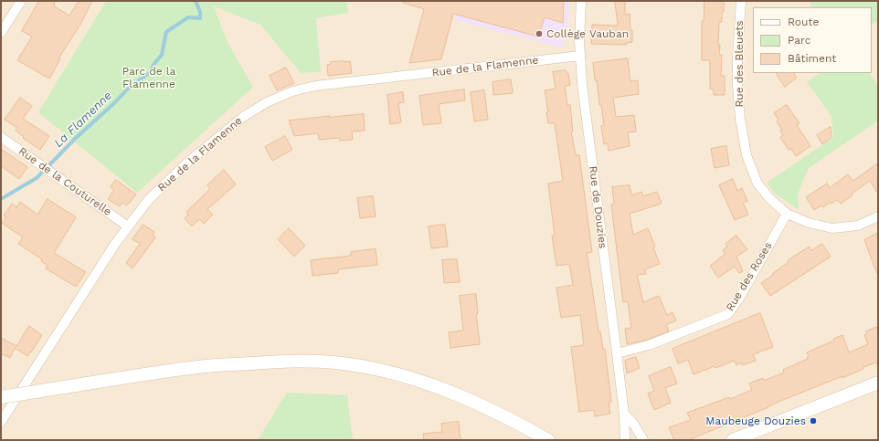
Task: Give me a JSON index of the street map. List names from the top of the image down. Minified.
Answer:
{"streets":{"street":["Rue des Bleuets","Rue de la Flamenne","Rue de la Couturelle","Rue de Douzies","Rue des Roses"]},"crossings":[["Rue des Bleuets","Rue des Roses"],["Rue de la Flamenne","Rue de la Couturelle"],["Rue de la Flamenne","Rue de Douzies"],["Rue de Douzies","Rue des Roses"]],"water":["La Flamenne"],"parks":["Parc de la Flamenne"],"places":["Collège Vauban","Maubeuge Douzies"],"legend":["Route","Parc","Bâtiment"]}
